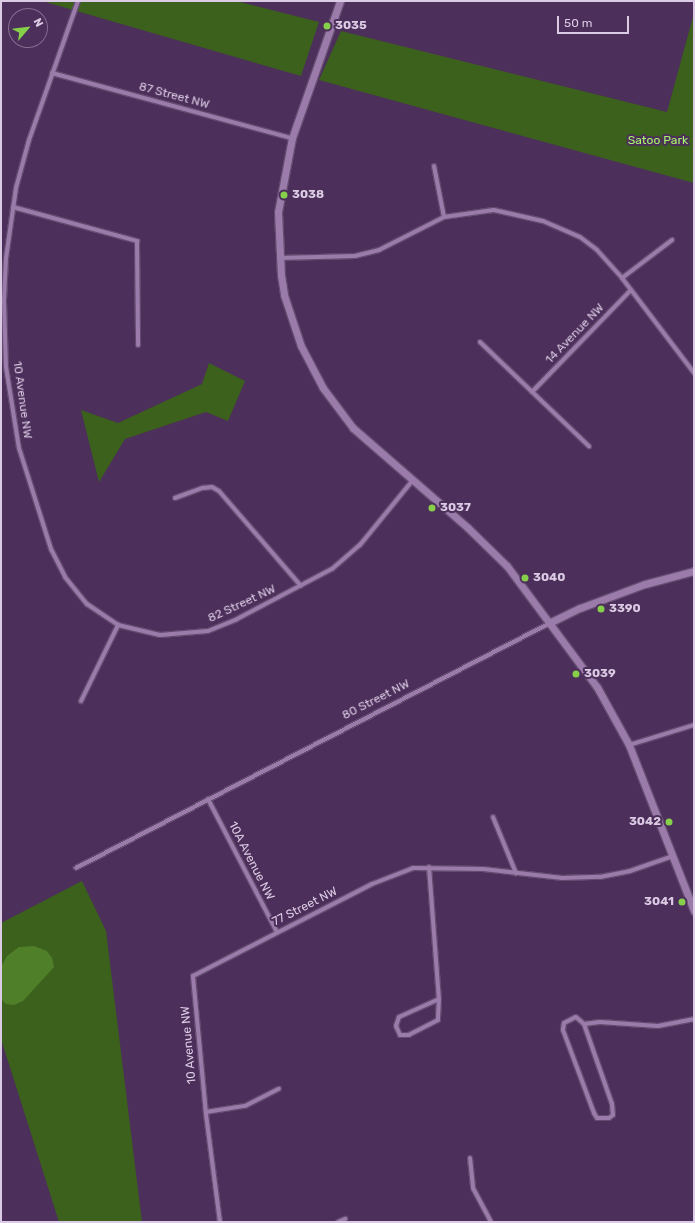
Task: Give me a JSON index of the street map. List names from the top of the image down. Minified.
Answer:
{"streets":{"street":["87 Street NW","14 Avenue NW","10 Avenue NW","82 Street NW","80 Street NW","10A Avenue NW","77 Street NW"]},"crossings":[["87 Street NW","10 Avenue NW"],["10 Avenue NW","82 Street NW"],["10 Avenue NW","77 Street NW"],["80 Street NW","10A Avenue NW"],["10A Avenue NW","77 Street NW"]],"parks":["Satoo Park"],"places":["3035","3038","3037","3040","3390","3039","3042","3041"],"scale_bar":"50 m","north":"top right"}
